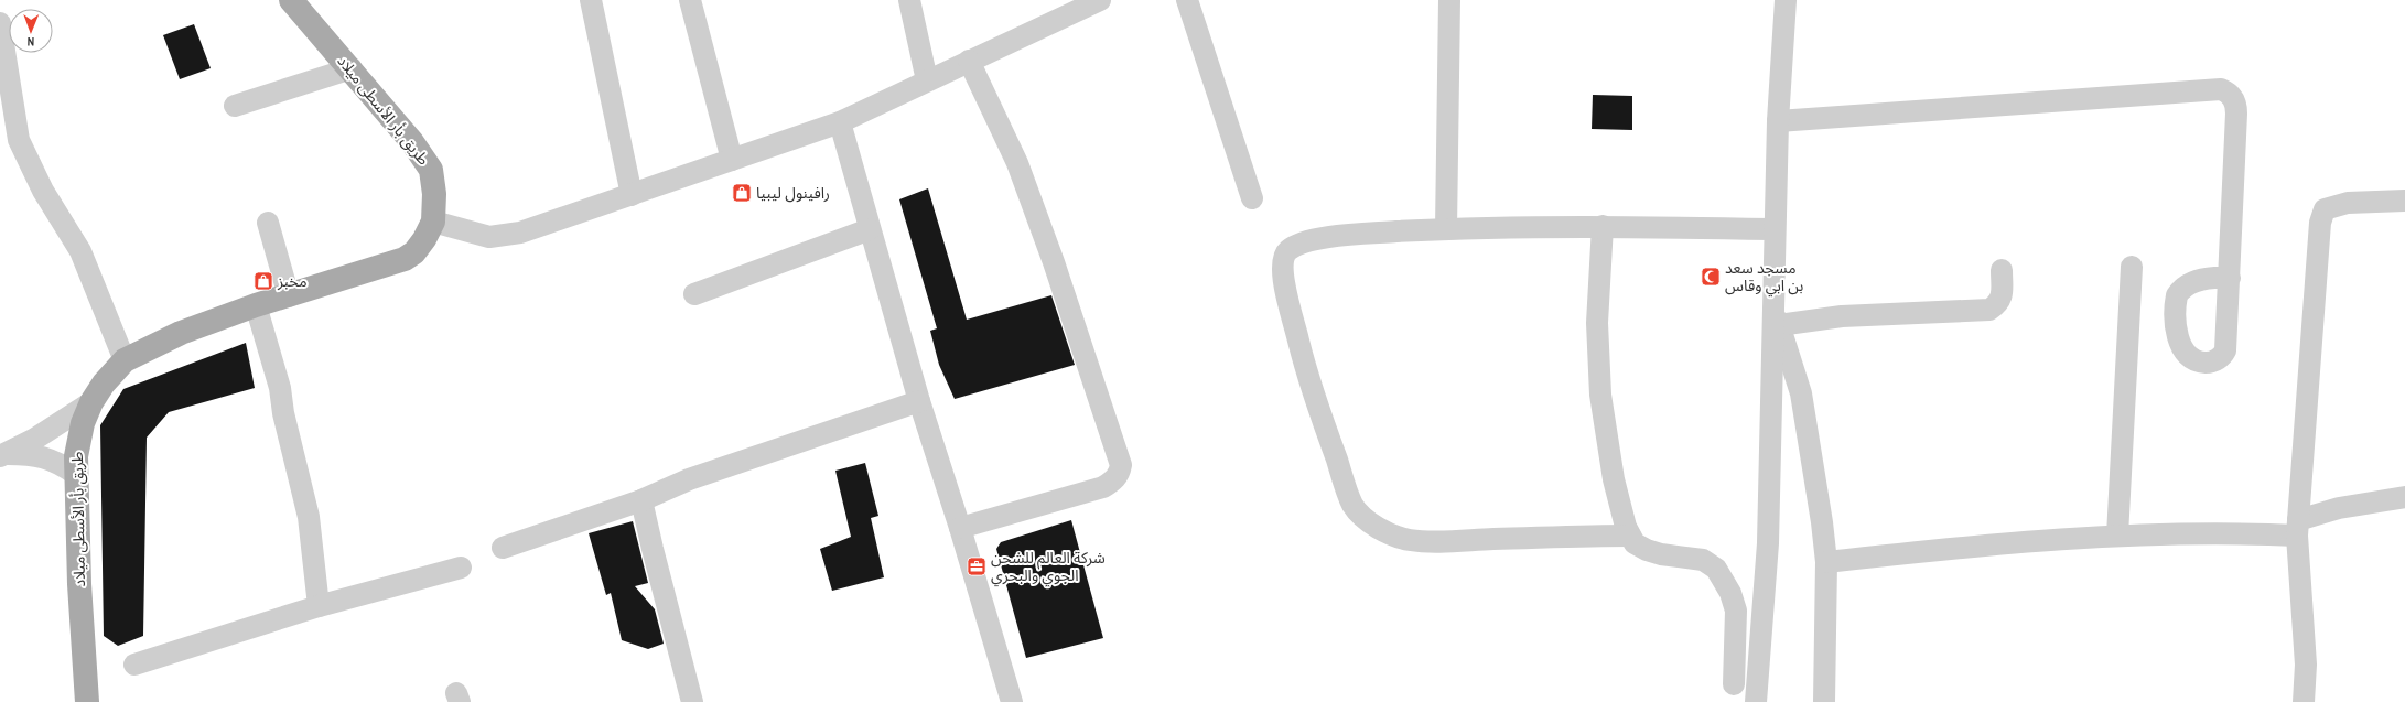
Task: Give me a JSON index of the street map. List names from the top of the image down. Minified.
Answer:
{"streets":{"main road":["طريق بأر الأسطى ميلاد"]},"places":{"shop":["رافينول ليبيا","مخبز"],"mosque":["مسجد سعد بن ابي وقاس"],"office":["شركة العالم للشحن الجوي والبحري"]},"north":"bottom"}
